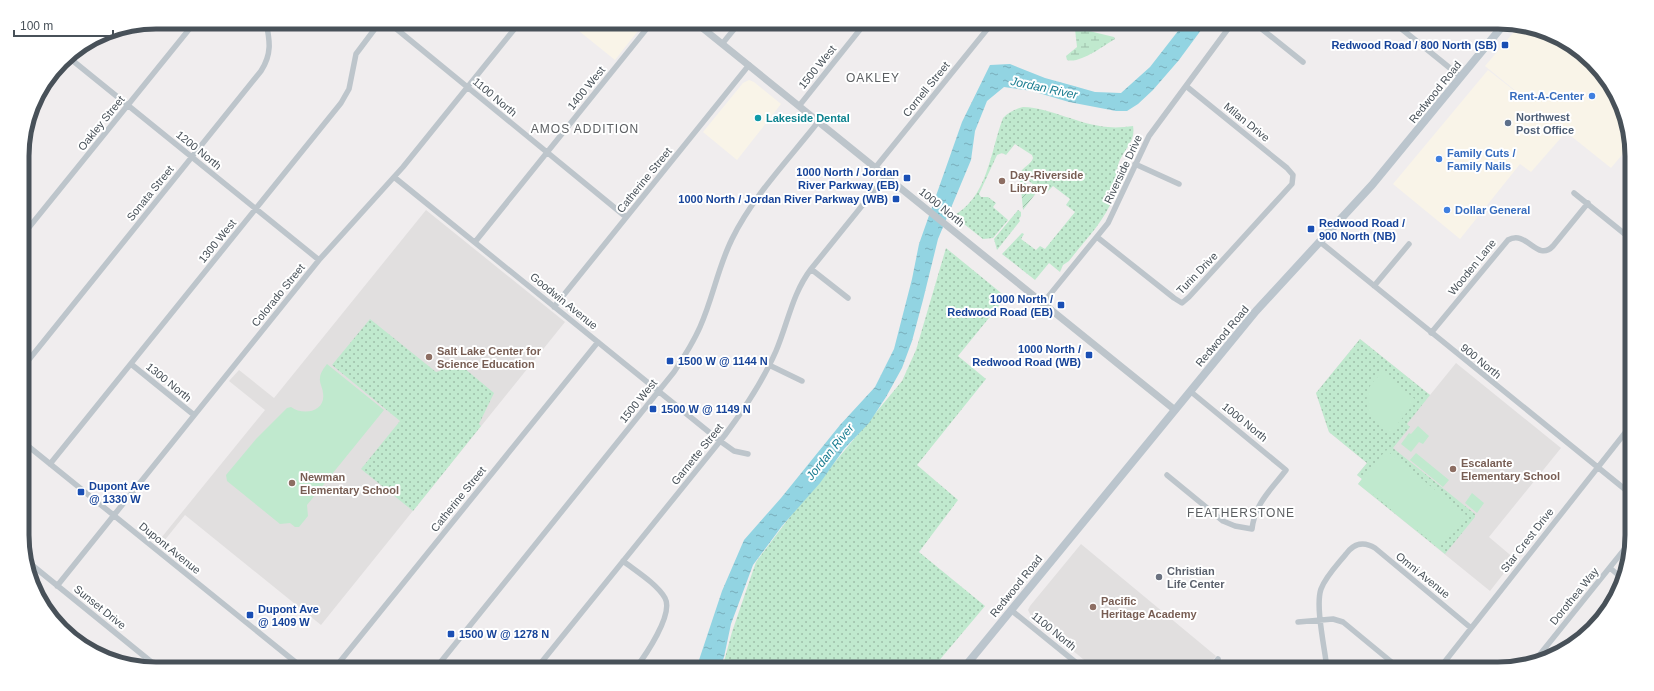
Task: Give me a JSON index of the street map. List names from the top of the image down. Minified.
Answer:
{"streets":{"main road":["Redwood Road"],"street":["1500 West","1400 West","Cornell Street","1100 North","Milan Drive","Oakley Street","1200 North","Riverside Drive","Catherine Street","Sonata Street","1000 North","1300 West","Wooden Lane","Turin Drive","Colorado Street","Goodwin Avenue","900 North","1300 North","Garnette Street","Star Crest Drive","Dupont Avenue","Omni Avenue","Dorothea Way","Sunset Drive"]},"crossings":[["1500 West","1000 North"],["1500 West","Goodwin Avenue"],["1400 West","1100 North"],["1400 West","Goodwin Avenue"],["Cornell Street","1000 North"],["Redwood Road","1100 North"],["Redwood Road","1000 North"],["Redwood Road","900 North"],["1100 North","Catherine Street"],["1100 North","Colorado Street"],["Milan Drive","Riverside Drive"],["Milan Drive","Turin Drive"],["Oakley Street","1200 North"],["1200 North","Sonata Street"],["1200 North","1300 West"],["1200 North","Colorado Street"],["Riverside Drive","1000 North"],["Riverside Drive","Turin Drive"],["Catherine Street","1000 North"],["Catherine Street","Goodwin Avenue"],["1000 North","Garnette Street"],["1300 West","1300 North"],["1300 West","Dupont Avenue"],["Wooden Lane","900 North"],["Colorado Street","Goodwin Avenue"],["Colorado Street","1300 North"],["Colorado Street","Dupont Avenue"],["Colorado Street","Sunset Drive"],["Goodwin Avenue","Garnette Street"],["900 North","Star Crest Drive"],["Star Crest Drive","Omni Avenue"]],"districts":["OAKLEY","AMOS ADDITION","FEATHERSTONE"],"water":["Jordan River"],"places":{"transit":["Redwood Road / 800 North (SB)","1000 North / Jordan River Parkway (EB)","1000 North / Jordan River Parkway (WB)","Redwood Road / 900 North (NB)","1000 North / Redwood Road (EB)","1000 North / Redwood Road (WB)","1500 W @ 1144 N","1500 W @ 1149 N","Dupont Ave @ 1330 W","Dupont Ave @ 1409 W","1500 W @ 1278 N"],"other":["Rent-A-Center","Lakeside Dental","Northwest Post Office","Family Cuts / Family Nails","Day-Riverside Library","Dollar General","Salt Lake Center for Science Education","Escalante Elementary School","Newman Elementary School","Christian Life Center","Pacific Heritage Academy"]},"scale_bar":"100 m"}
